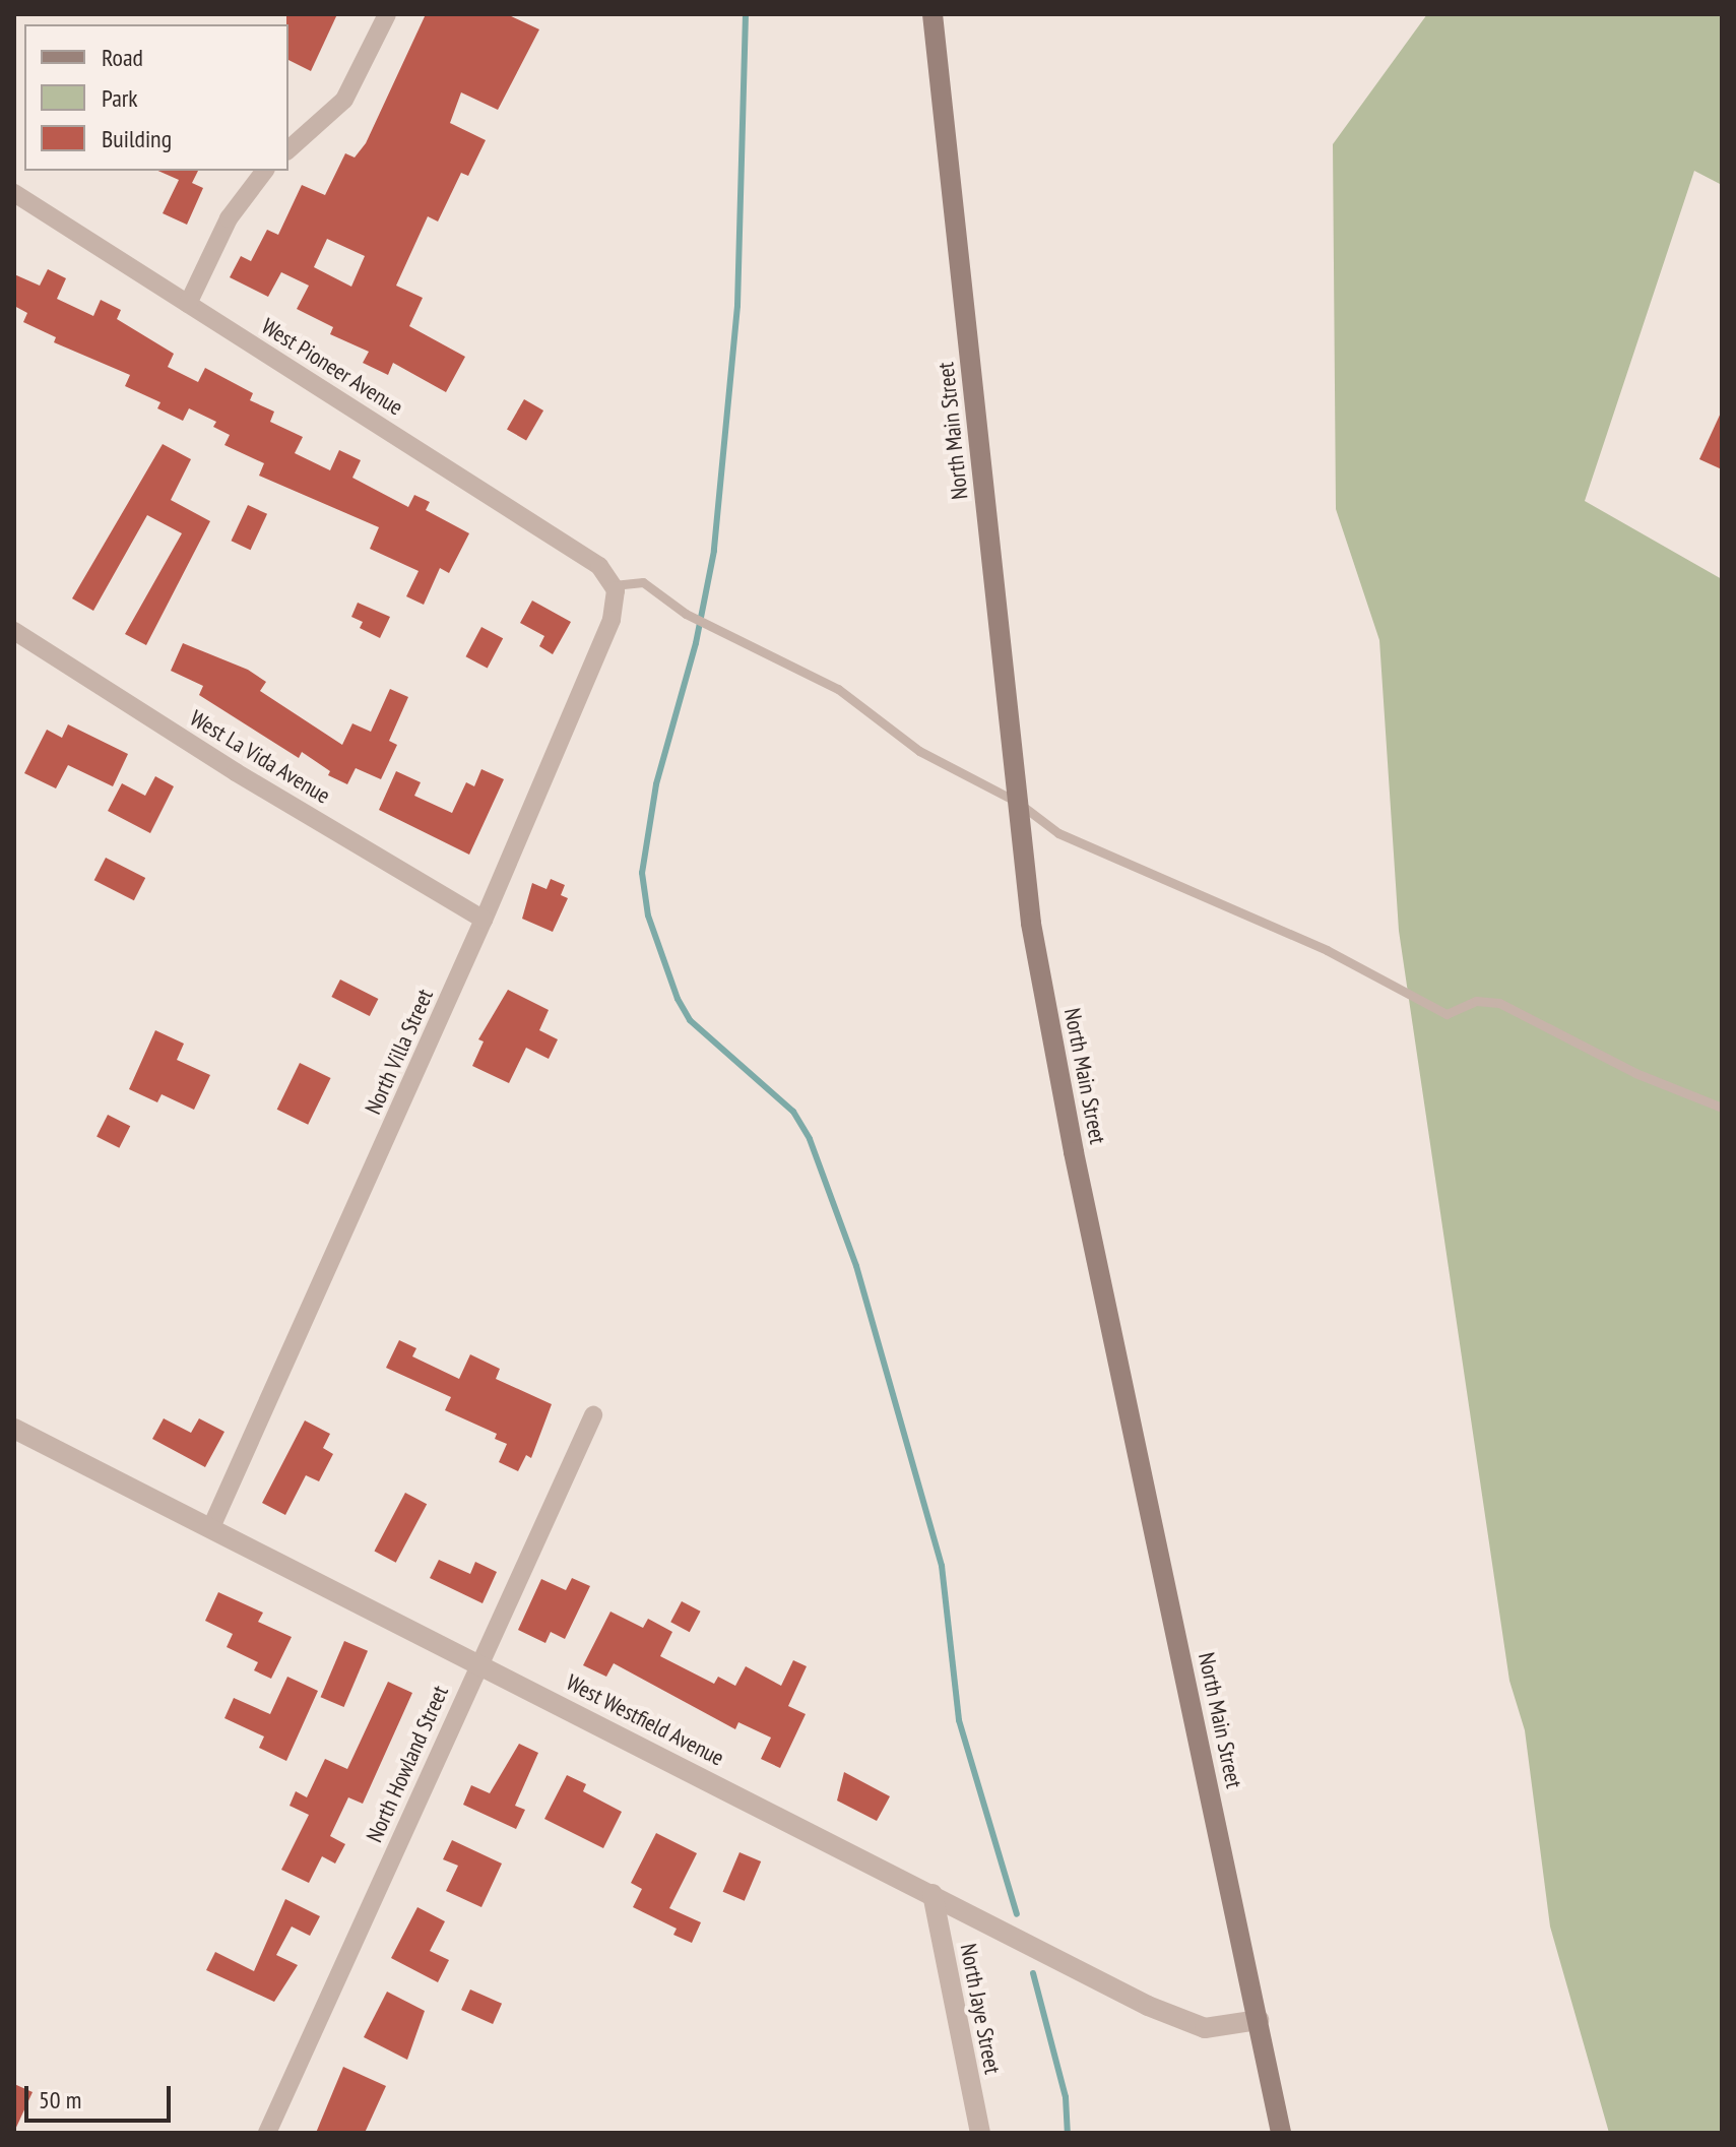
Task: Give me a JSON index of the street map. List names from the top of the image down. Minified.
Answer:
{"streets":{"main road":["North Main Street"],"street":["West Pioneer Avenue","West La Vida Avenue","North Villa Street","West Westfield Avenue","North Howland Street","North Jaye Street"]},"crossings":[["West Pioneer Avenue","North Villa Street"],["North Main Street","West Westfield Avenue"],["West La Vida Avenue","North Villa Street"],["North Villa Street","West Westfield Avenue"],["West Westfield Avenue","North Howland Street"],["West Westfield Avenue","North Jaye Street"]],"legend":["Road","Park","Building"],"scale_bar":"50 m"}
